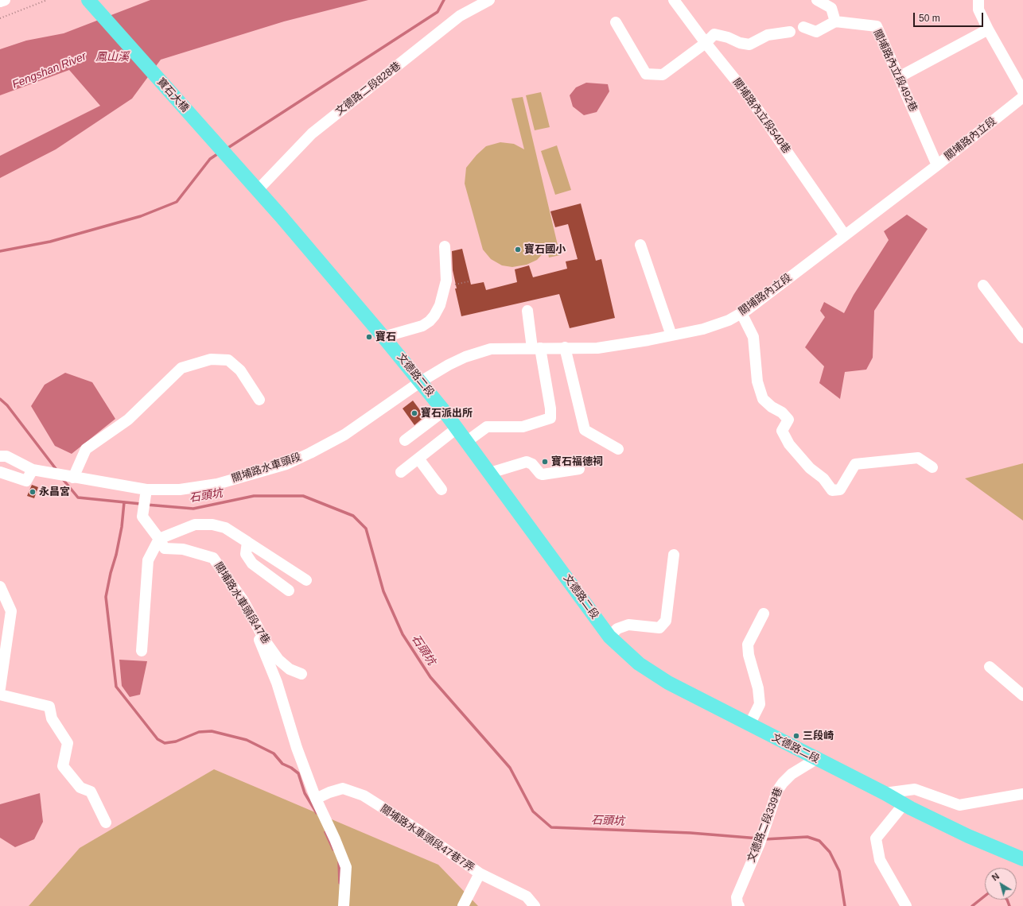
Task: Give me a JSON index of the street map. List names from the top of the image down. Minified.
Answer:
{"streets":{"main road":["寶石大橋","文德路二段"],"street":["關埔路內立段492巷","文德路二段828巷","關埔路內立段540巷","關埔路內立段","關埔路水車頭段","關埔路水車頭段47巷","文德路二段339巷","關埔路水車頭段47巷7弄"]},"crossings":[["關埔路內立段492巷","關埔路內立段"],["文德路二段828巷","寶石大橋"],["文德路二段828巷","文德路二段"],["寶石大橋","文德路二段"],["關埔路內立段540巷","關埔路內立段"],["關埔路內立段","文德路二段"],["關埔路內立段","關埔路水車頭段"],["文德路二段","關埔路水車頭段"],["文德路二段","文德路二段339巷"],["關埔路水車頭段","關埔路水車頭段47巷"]],"water":["鳳山溪","Fengshan River","石頭坑"],"places":["寶石國小","寶石","寶石派出所","寶石福德祠","永昌宮","三段崎"],"scale_bar":"50 m","north":"top left"}
